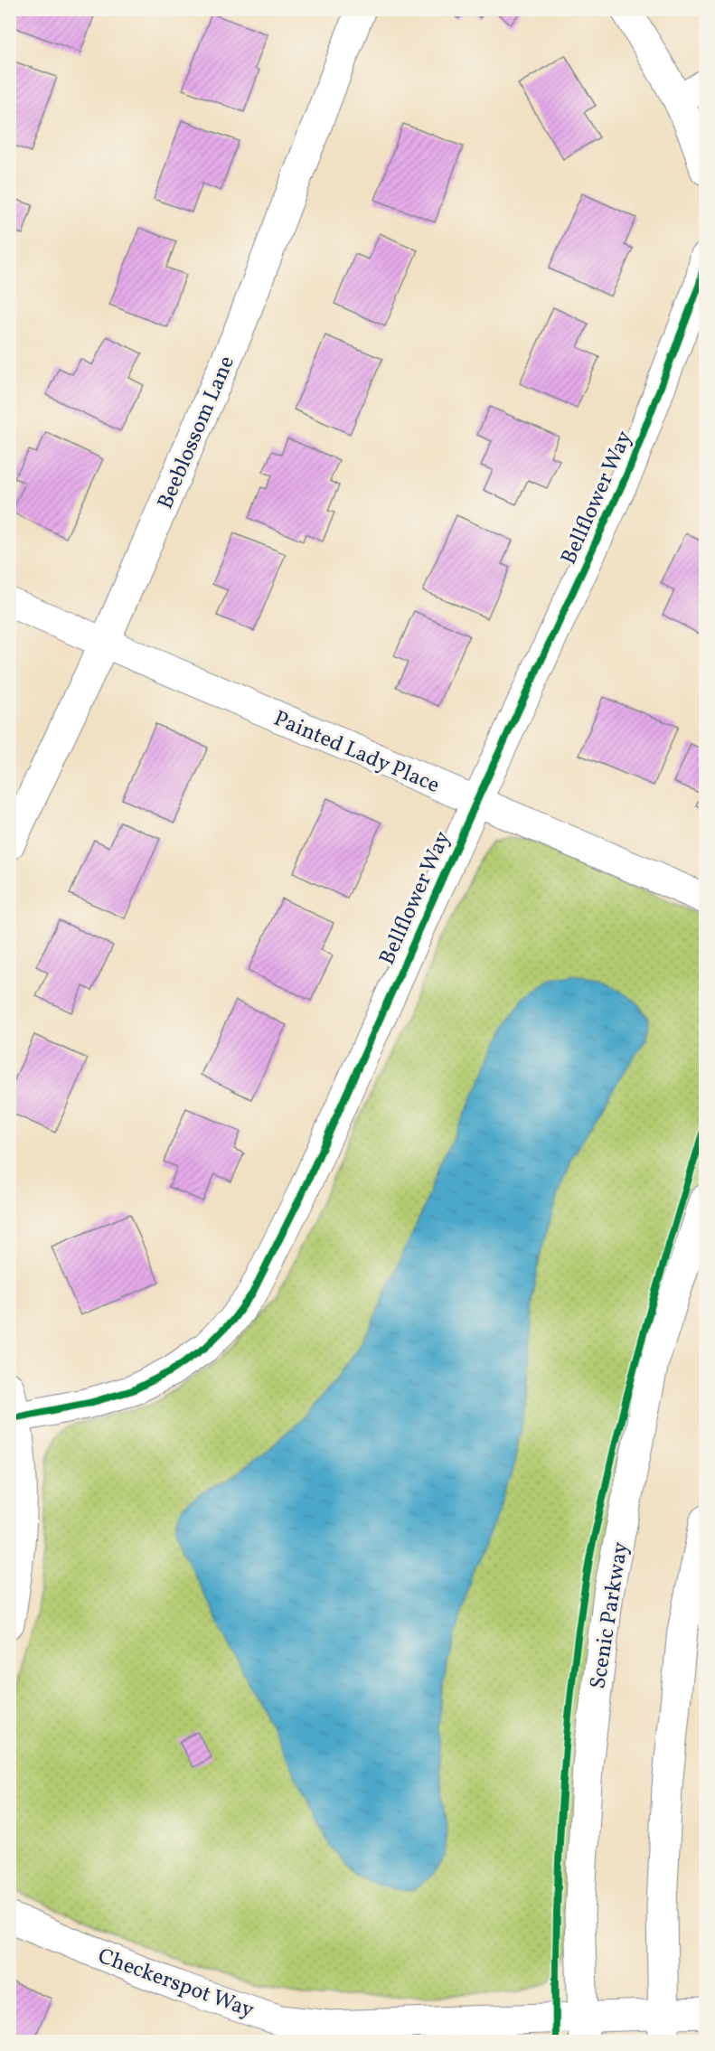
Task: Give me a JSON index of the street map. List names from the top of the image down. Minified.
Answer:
{"streets":{"street":["Beeblossom Lane","Bellflower Way","Painted Lady Place","Scenic Parkway","Checkerspot Way"]},"crossings":[["Beeblossom Lane","Painted Lady Place"],["Bellflower Way","Painted Lady Place"],["Scenic Parkway","Checkerspot Way"]]}
